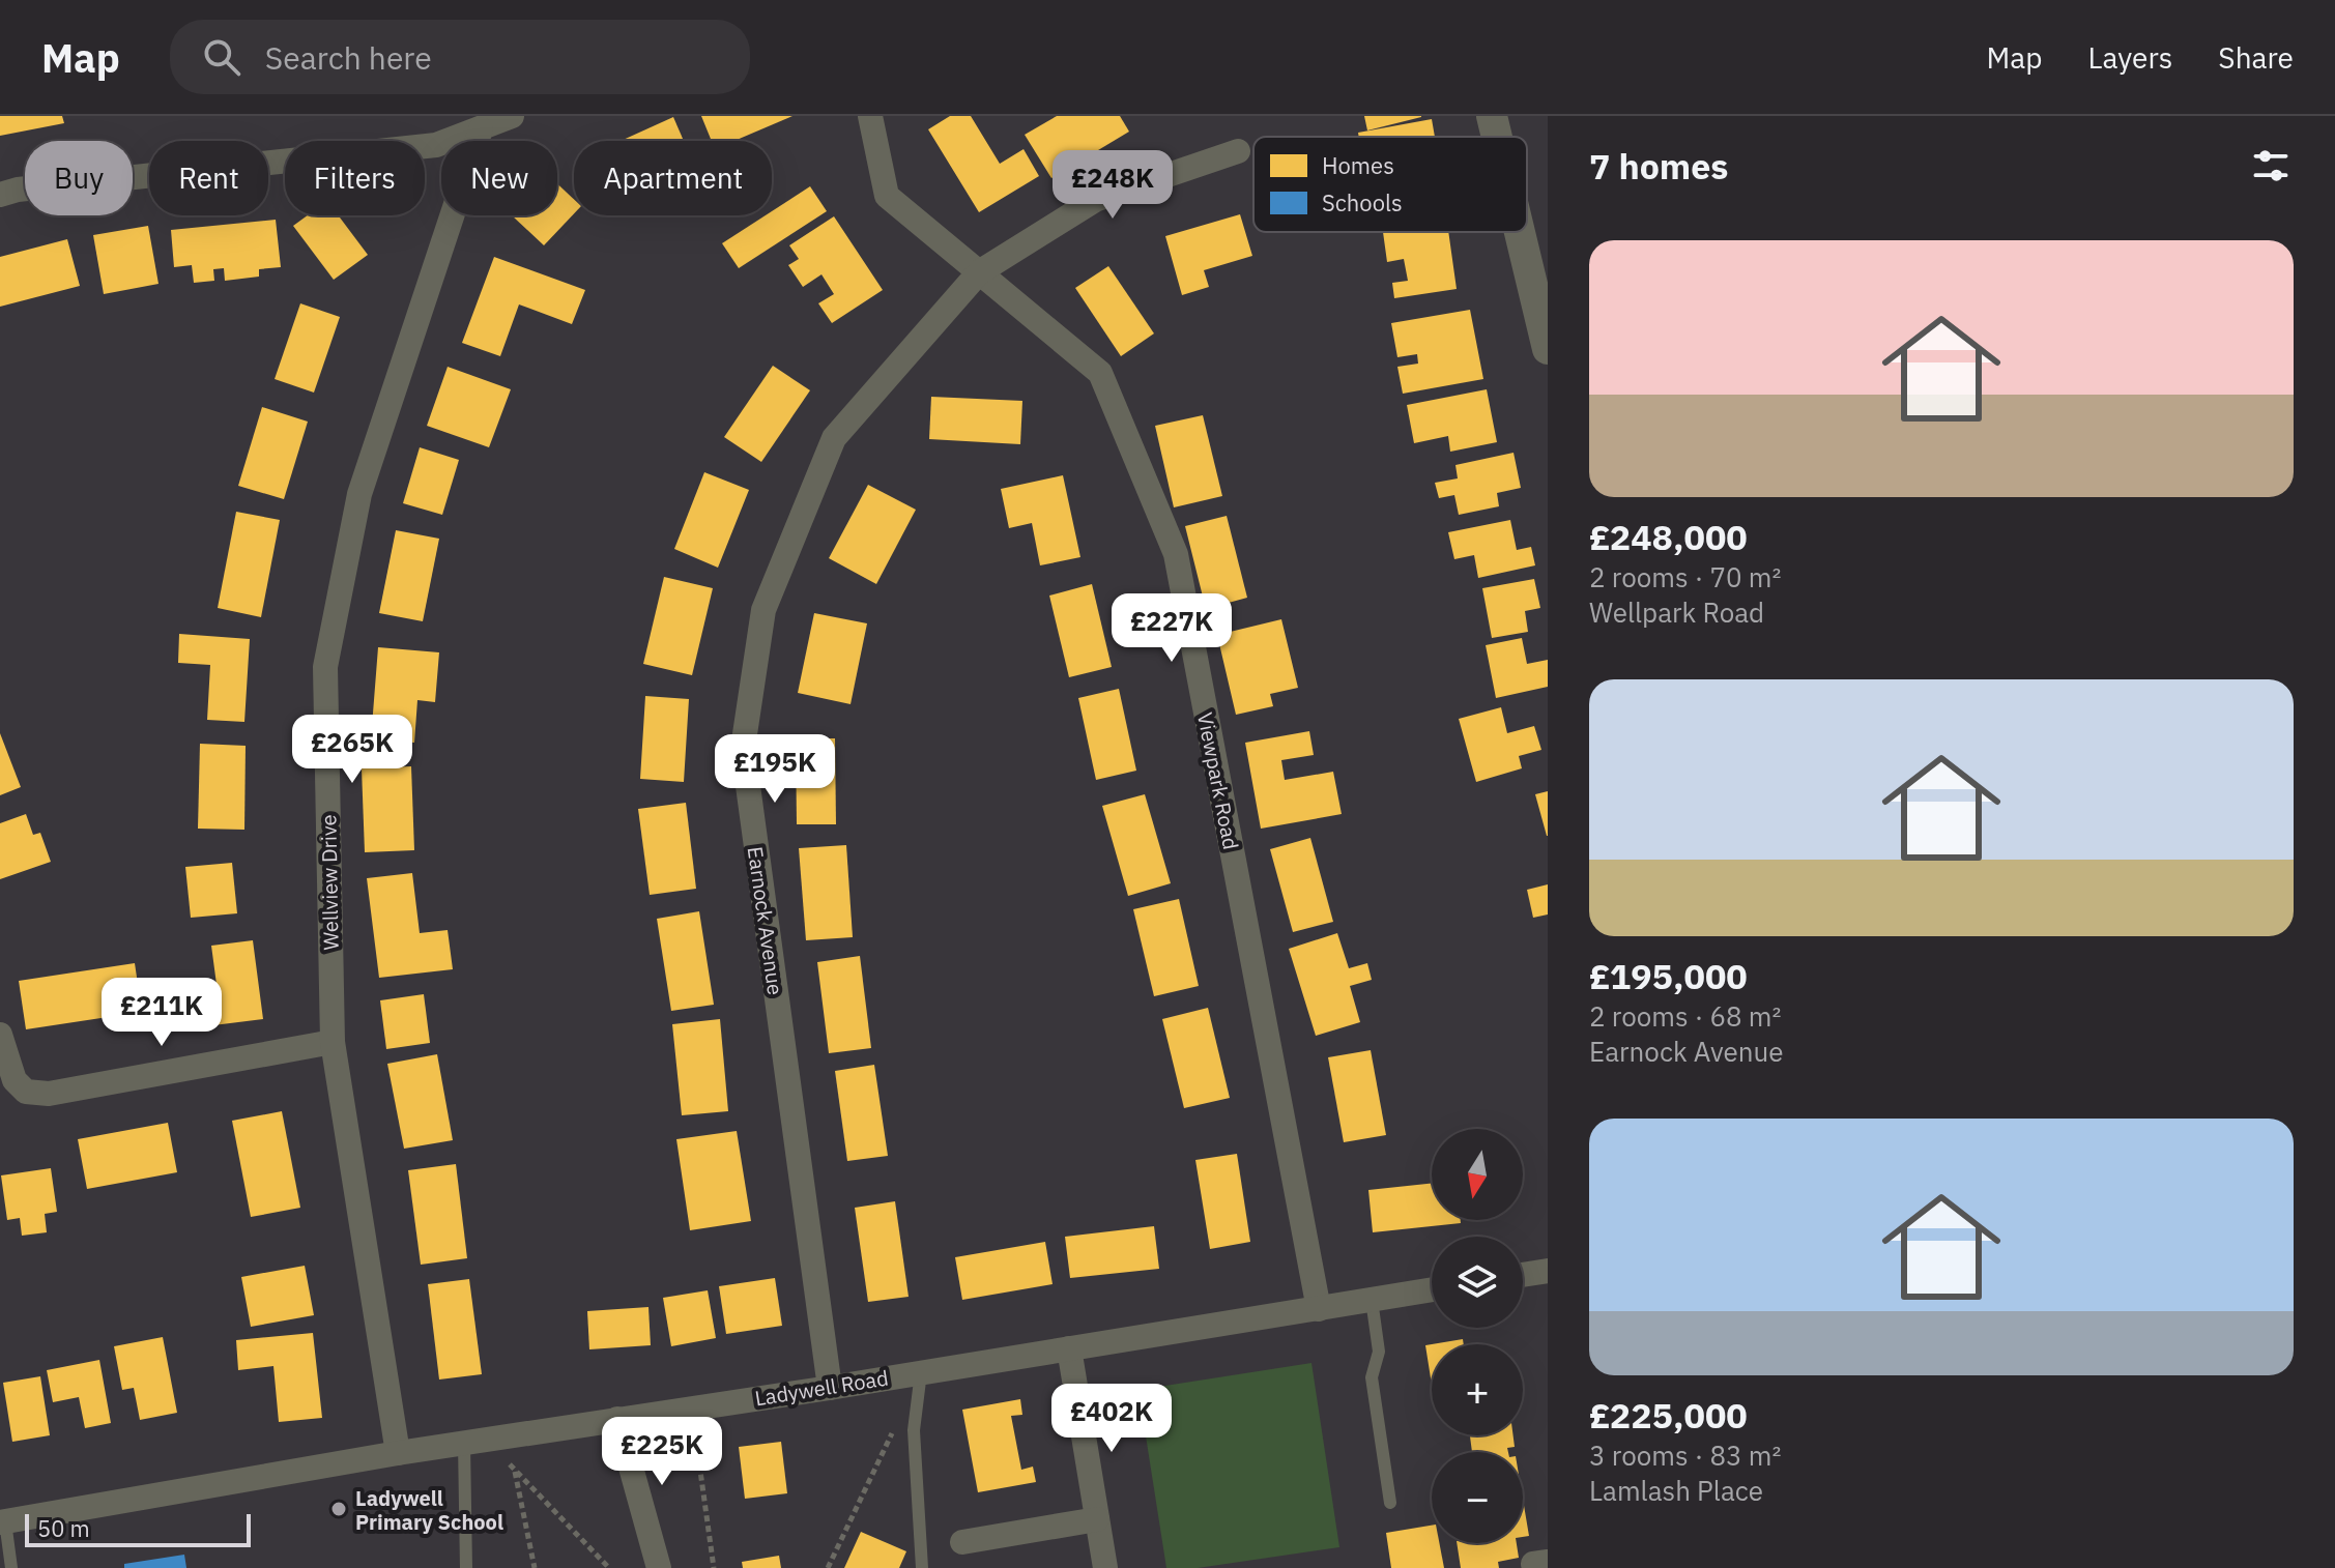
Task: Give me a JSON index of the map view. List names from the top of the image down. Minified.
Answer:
{"streets":{"street":["Viewpark Road","Wellview Drive","Earnock Avenue","Ladywell Road"]},"crossings":[["Viewpark Road","Earnock Avenue"],["Viewpark Road","Ladywell Road"],["Wellview Drive","Ladywell Road"],["Earnock Avenue","Ladywell Road"]],"places":["Ladywell Primary School"],"legend":["Homes","Schools"],"scale_bar":"50 m","north":"bottom","page":{"header":"Map","search":"Search here","nav":["Map","Layers","Share"],"heading":"7 homes","chip":["Buy","Rent","Filters","New","Apartment"],"price":["£248K","£227K","£265K","£195K","£211K","£402K","£225K"],"list":[{"name":"£248,000","note":"2 rooms · 70 m² · Wellpark Road"},{"name":"£195,000","note":"2 rooms · 68 m² · Earnock Avenue"},{"name":"£225,000","note":"3 rooms · 83 m² · Lamlash Place"}],"map_buttons":["+","−"],"scale":"50 m"}}
